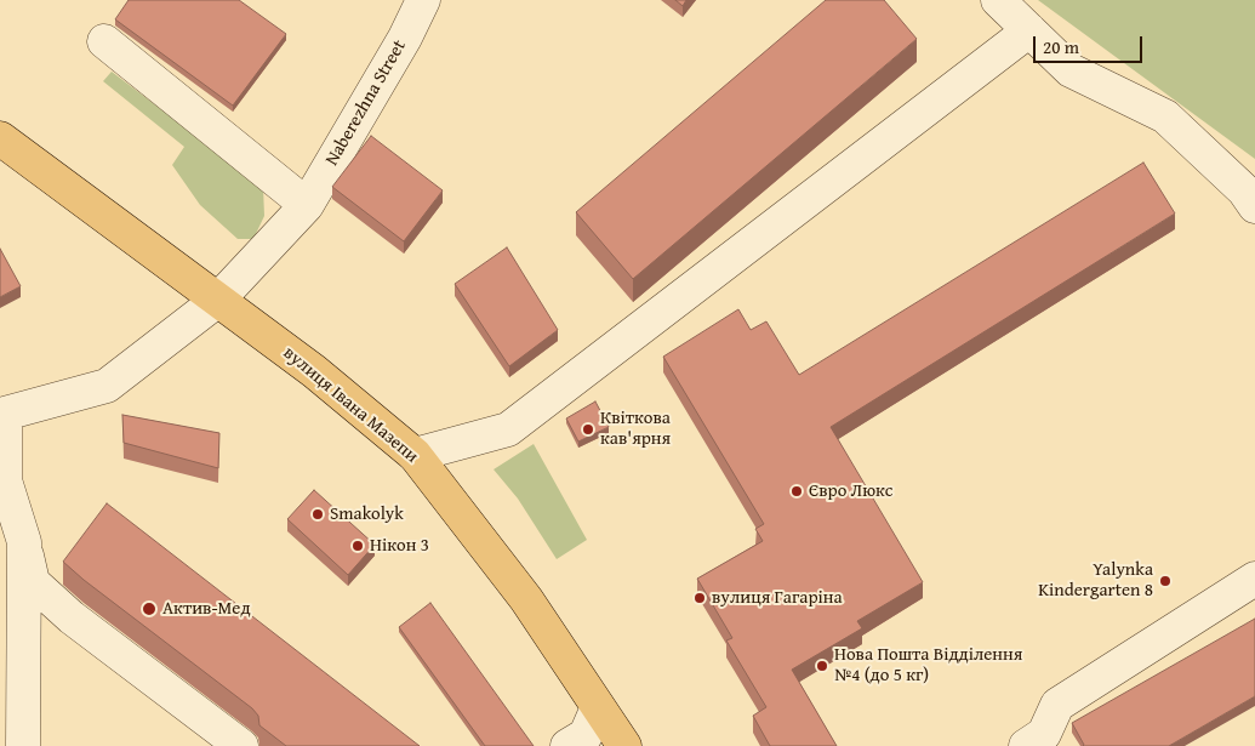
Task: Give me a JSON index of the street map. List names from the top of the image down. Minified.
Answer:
{"streets":{"main road":["вулиця Івана Мазепи"],"street":["Naberezhna Street"]},"crossings":[["Naberezhna Street","вулиця Івана Мазепи"]],"places":["Квіткова кав'ярня","Євро Люкс","Smakolyk","Нікон 3","Yalynka Kindergarten 8","вулиця Гагаріна","Актив-Мед","Нова Пошта Відділення №4 (до 5 кг)"],"scale_bar":"20 m"}
